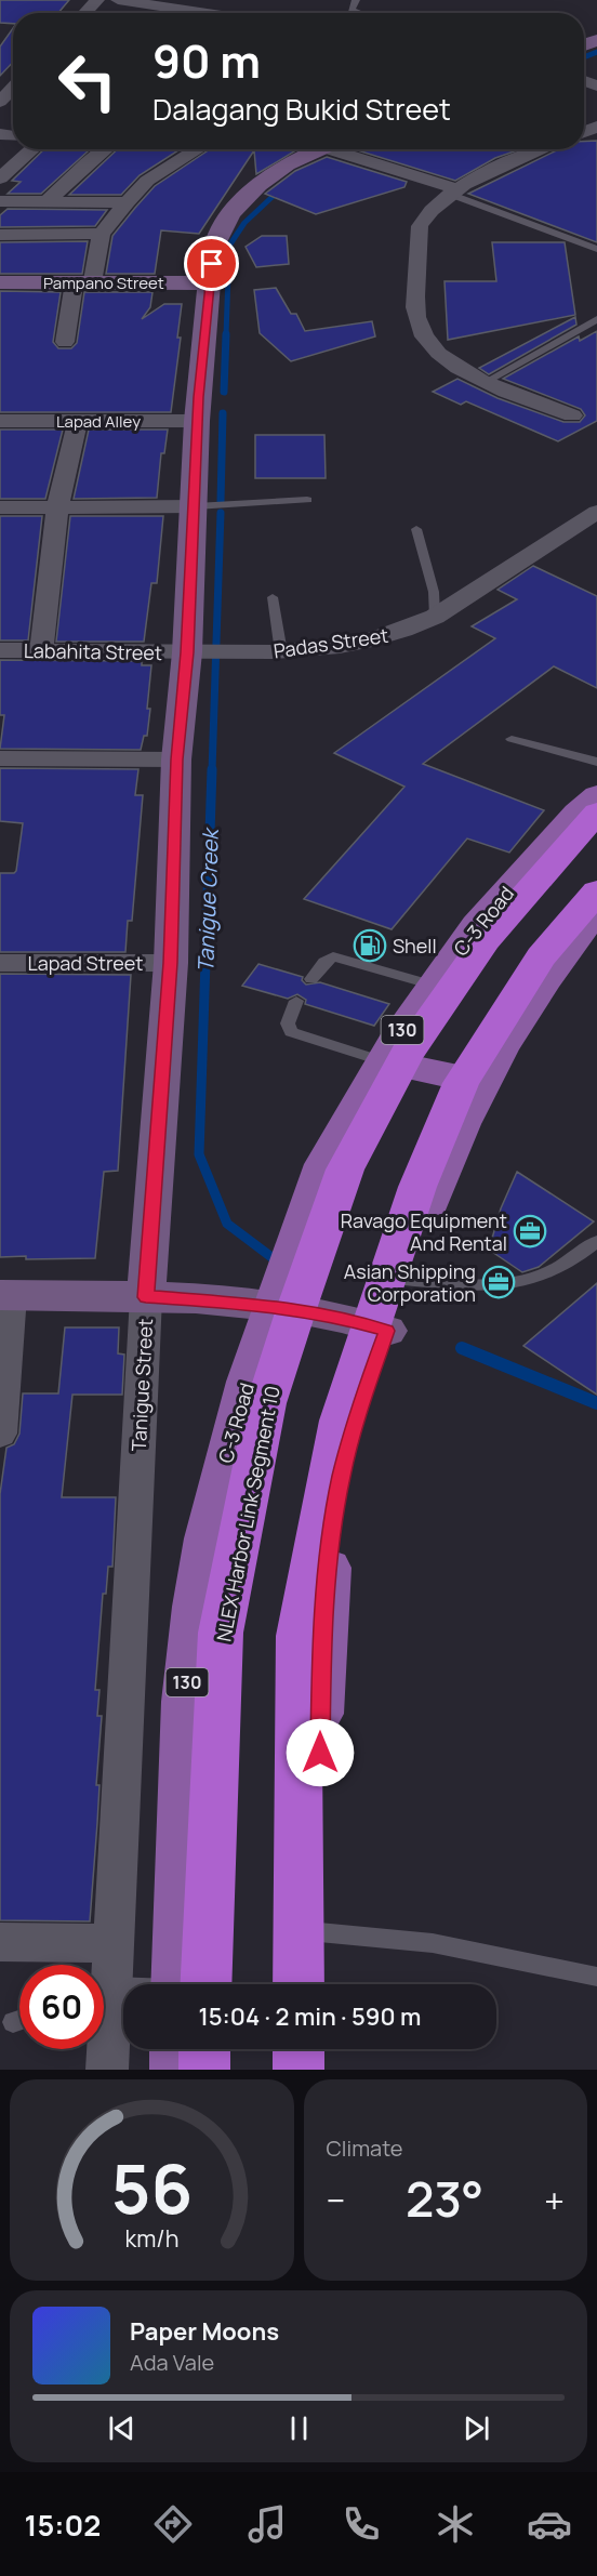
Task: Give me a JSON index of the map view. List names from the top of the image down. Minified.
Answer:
{"streets":{"highway":["NLEX Harbor Link Segment 10"],"main road":["C-3 Road","130"],"street":["Pampano Street","Lapad Alley","Padas Street","Labahita Street","Lapad Street","Tanigue Street"]},"crossings":[["Pampano Street","Tanigue Street"],["Lapad Alley","Tanigue Street"],["Padas Street","Labahita Street"],["Padas Street","Tanigue Street"],["Labahita Street","Tanigue Street"],["Lapad Street","Tanigue Street"]],"water":["Tanigue Creek"],"places":{"fuel station":["Shell"],"office":["Ravago Equipment And Rental","Asian Shipping Corporation"]},"page":{"turn":["90 m","Dalagang Bukid Street"],"limit":"60","trip":"15:04 · 2 min · 590 m","tile":"Climate","heat":["−","23°","+"],"song":["Paper Moons","Ada Vale"],"tabs":"15:02","gauge":["56","km/h"]}}
